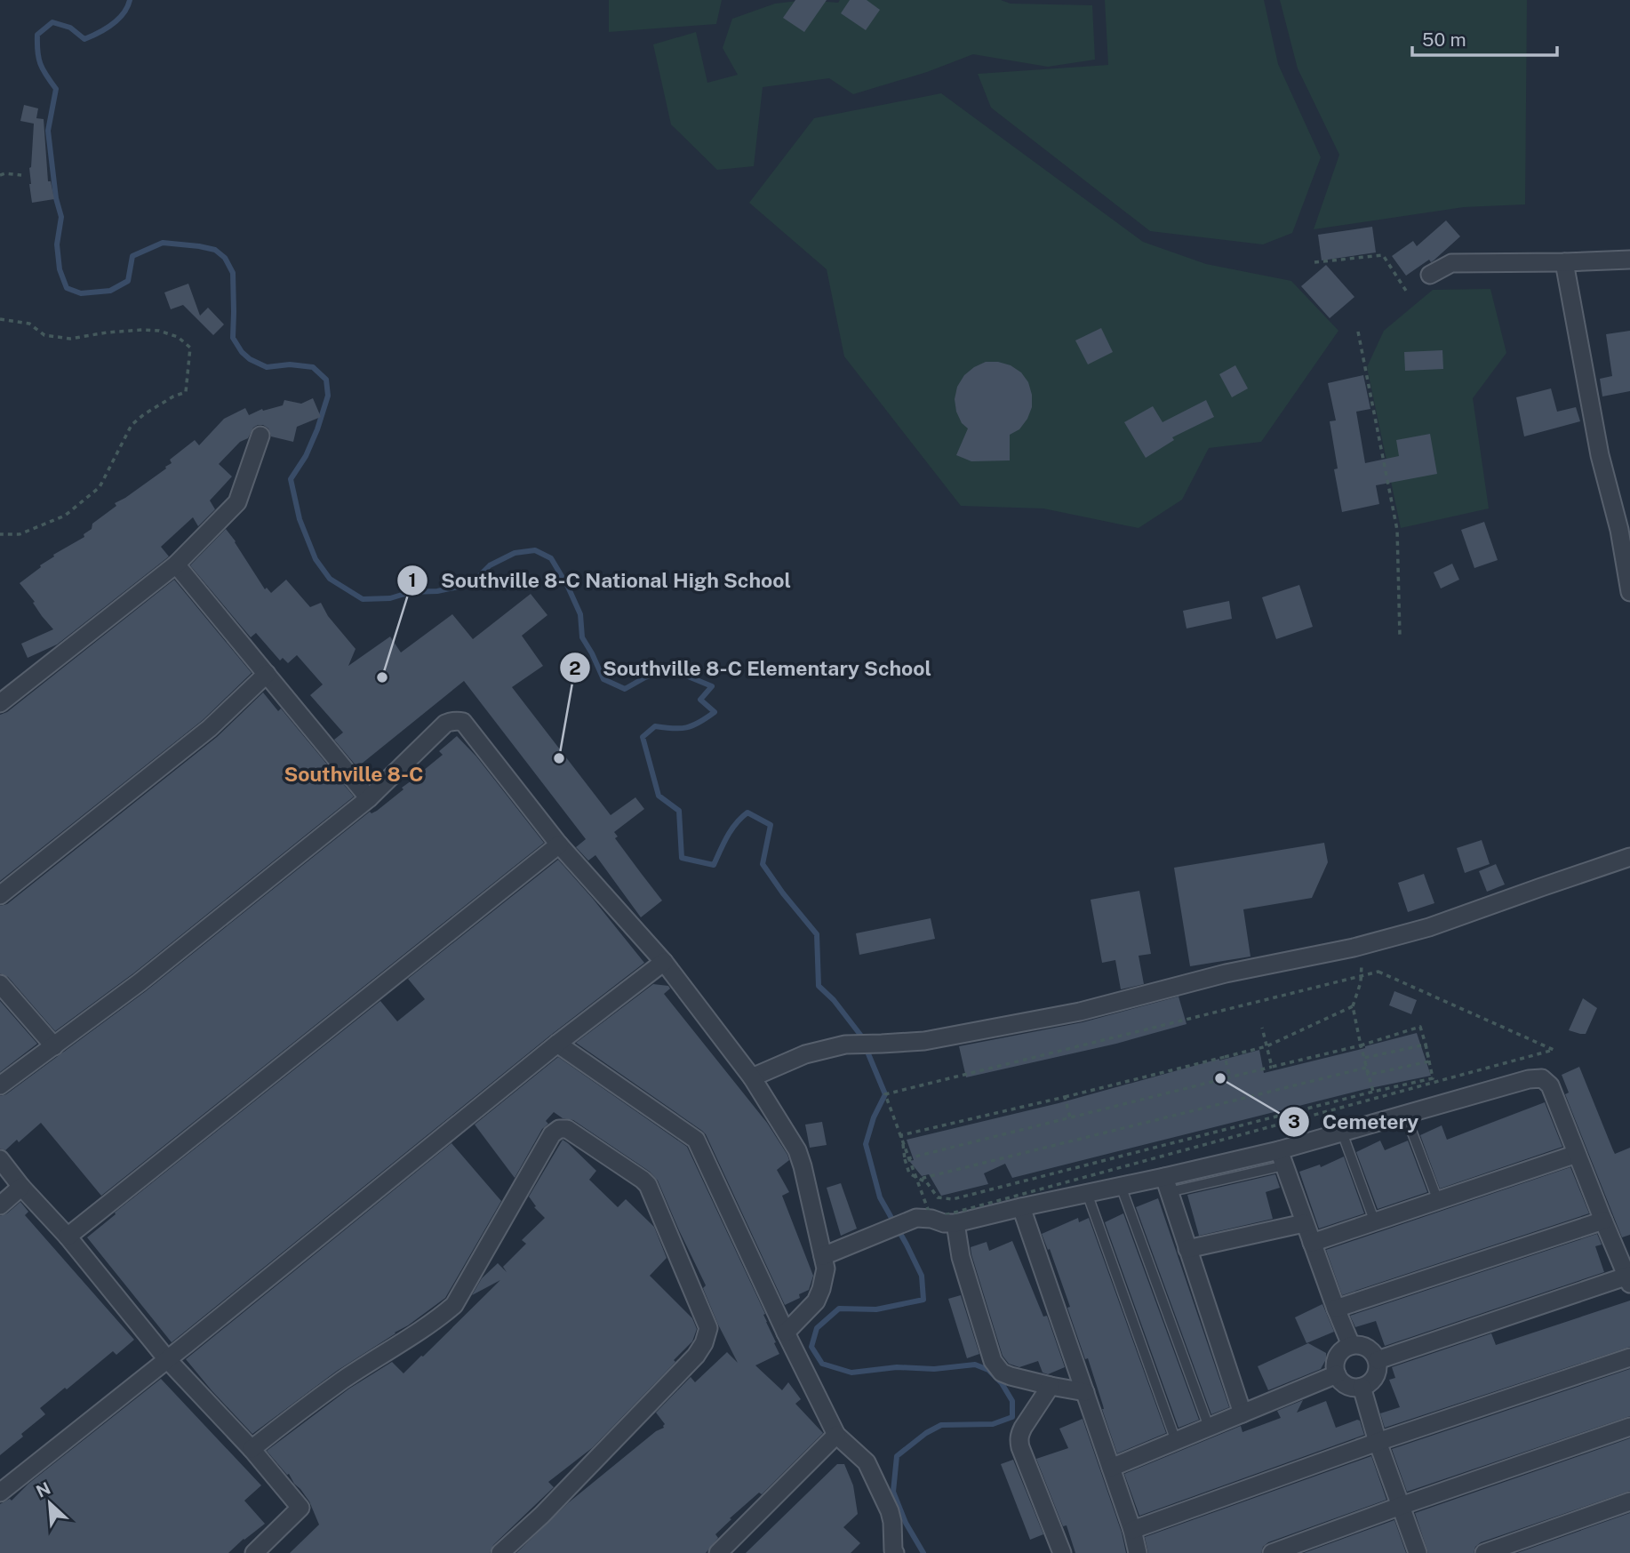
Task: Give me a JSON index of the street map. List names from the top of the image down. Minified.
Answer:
{"districts":["Southville 8-C"],"places":["Southville 8-C National High School","Southville 8-C Elementary School","Cemetery"],"scale_bar":"50 m","north":"top left"}
